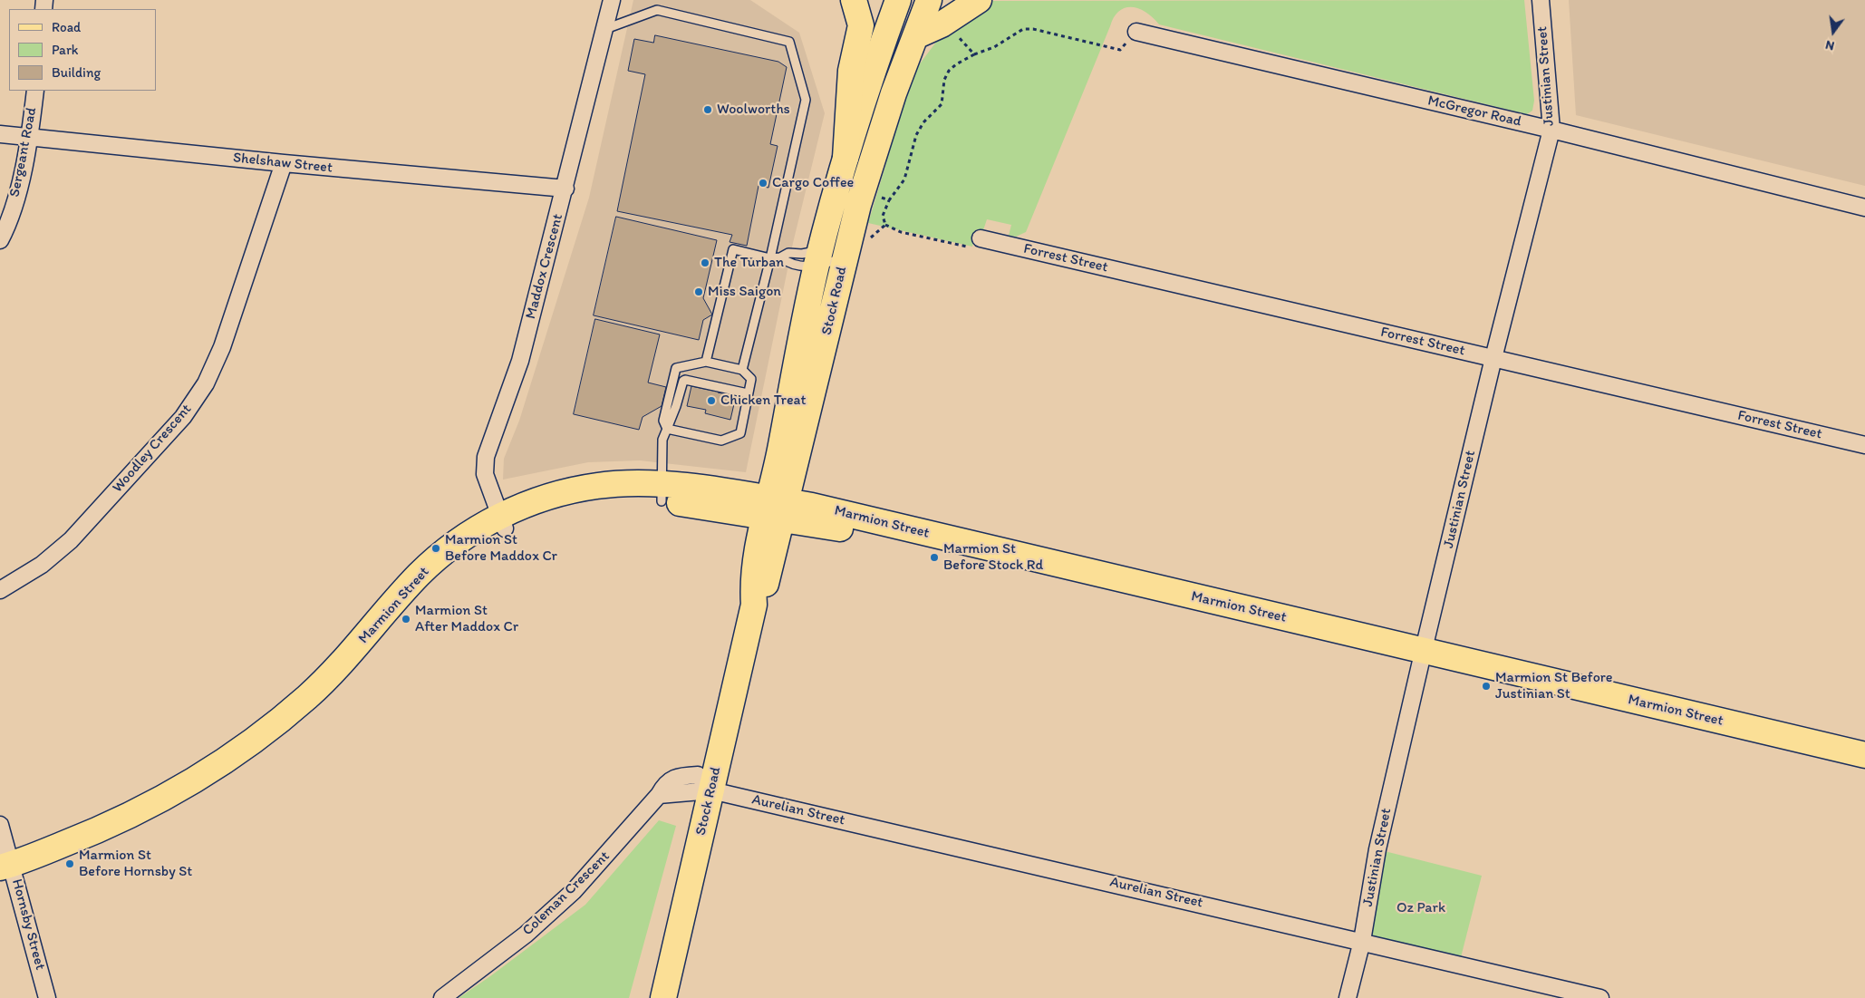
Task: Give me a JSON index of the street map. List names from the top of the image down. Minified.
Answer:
{"streets":{"main road":["Stock Road","Marmion Street"],"street":["Justinian Street","McGregor Road","Sergeant Road","Shelshaw Street","Forrest Street","Maddox Crescent","Woodley Crescent","Aurelian Street","Coleman Crescent","Hornsby Street"]},"crossings":[["Justinian Street","McGregor Road"],["Justinian Street","Forrest Street"],["Justinian Street","Marmion Street"],["Justinian Street","Aurelian Street"],["Sergeant Road","Shelshaw Street"],["Shelshaw Street","Maddox Crescent"],["Shelshaw Street","Woodley Crescent"],["Maddox Crescent","Marmion Street"],["Stock Road","Marmion Street"],["Stock Road","Aurelian Street"],["Stock Road","Coleman Crescent"],["Marmion Street","Hornsby Street"],["Aurelian Street","Coleman Crescent"]],"parks":["Oz Park"],"places":["Woolworths","Cargo Coffee","The Turban","Miss Saigon","Chicken Treat","Marmion St Before Maddox Cr","Marmion St Before Stock Rd","Marmion St After Maddox Cr","Marmion St Before Justinian St","Marmion St Before Hornsby St"],"legend":["Road","Park","Building"],"north":"bottom"}
